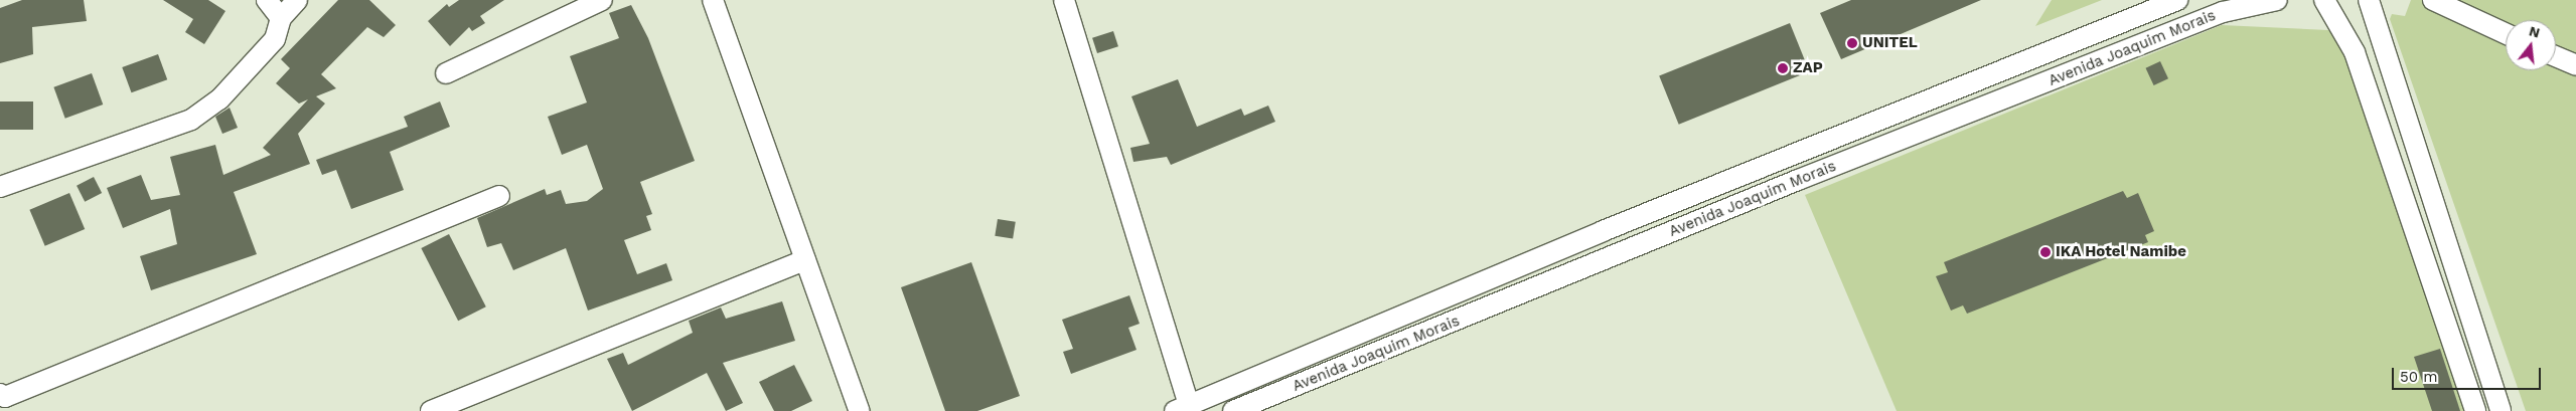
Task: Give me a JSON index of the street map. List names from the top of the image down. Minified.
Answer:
{"streets":{"street":["Avenida Joaquim Morais"]},"places":["UNITEL","ZAP","IKA Hotel Namibe"],"scale_bar":"50 m","north":"top"}
